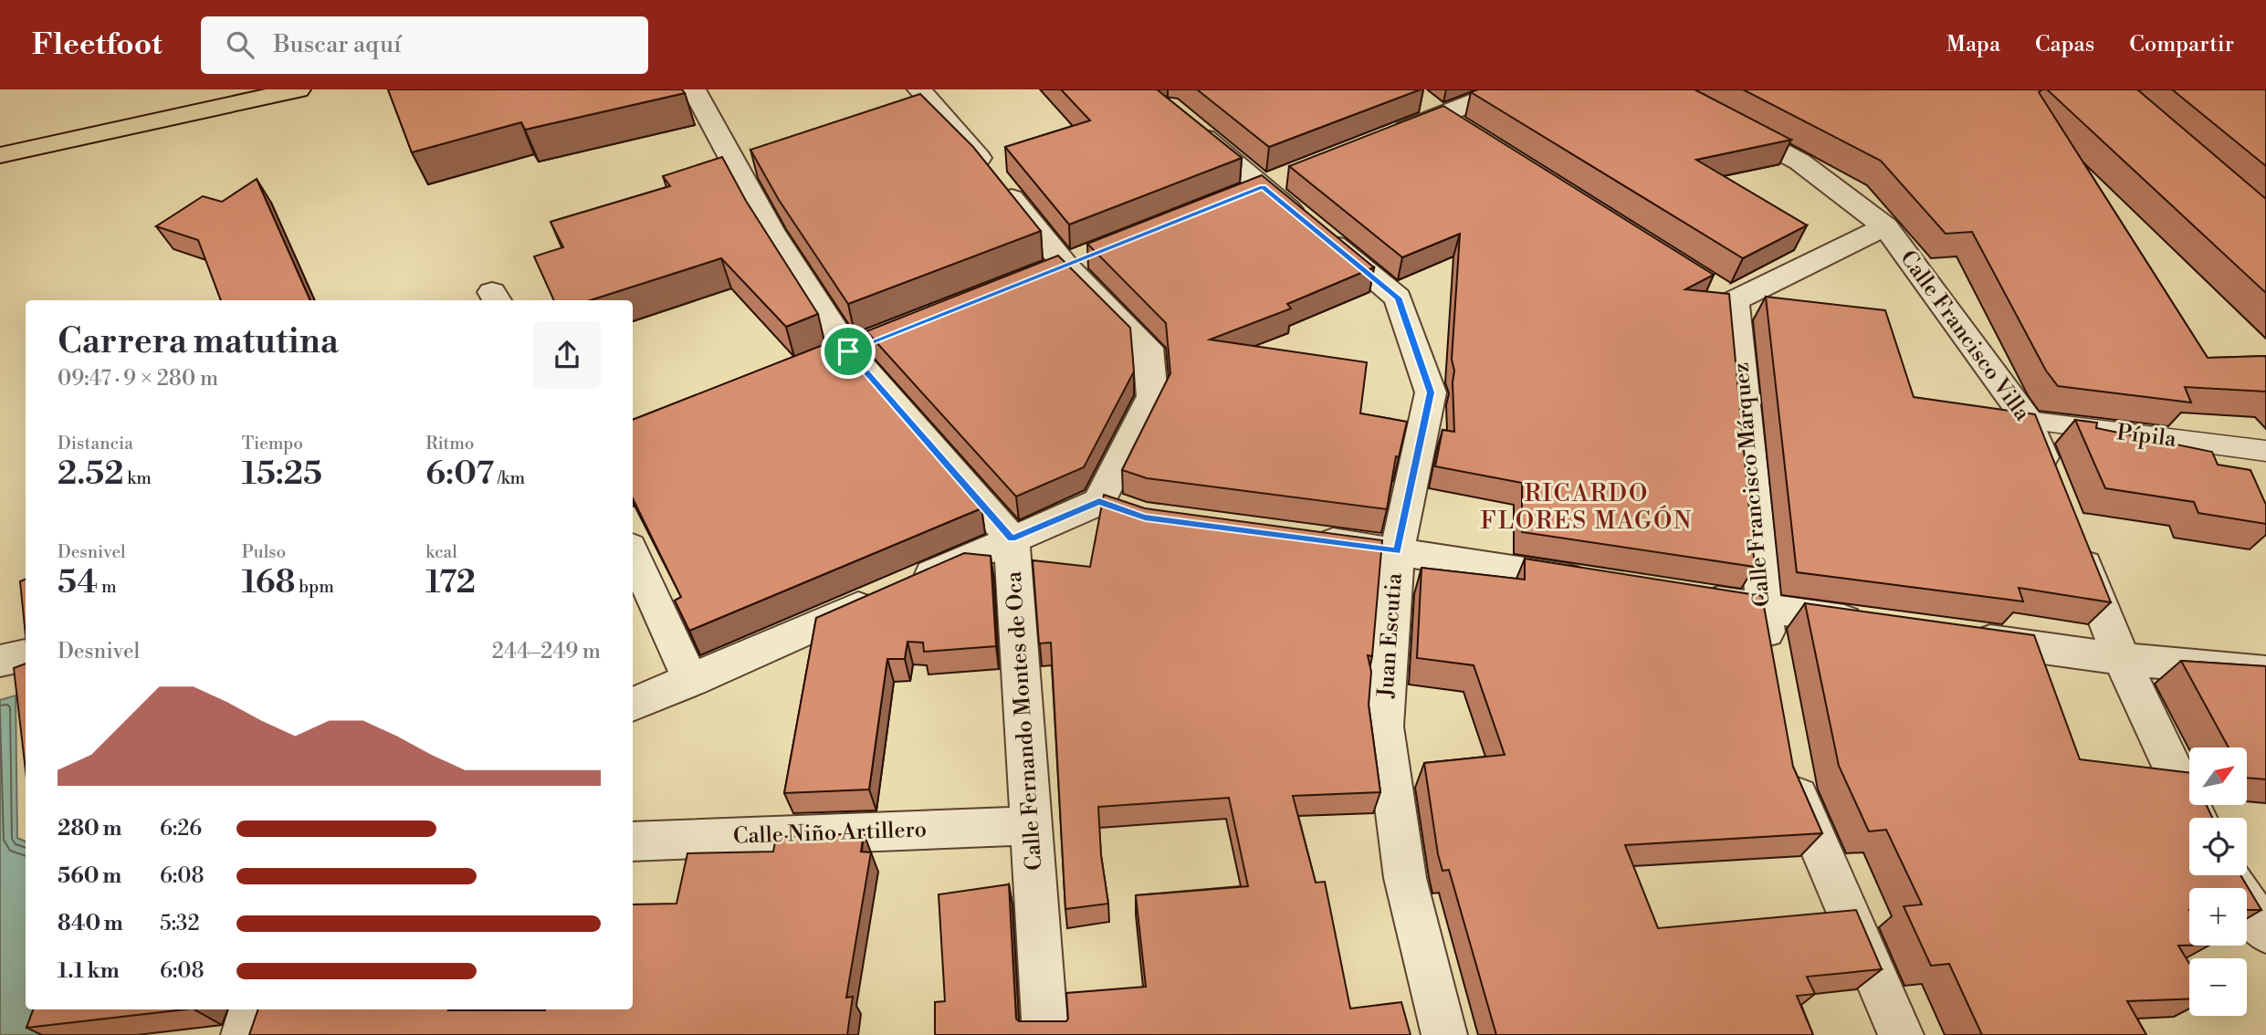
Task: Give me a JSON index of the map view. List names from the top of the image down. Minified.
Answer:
{"streets":{"street":["Calle Francisco Villa","Calle Francisco Márquez","Juan Escutia","Calle Fernando Montes de Oca","Calle Niño Artillero"],"lane":["Pípila"]},"crossings":[["Calle Francisco Villa","Pípila"],["Calle Francisco Villa","Calle Francisco Márquez"],["Calle Fernando Montes de Oca","Calle Niño Artillero"]],"districts":["RICARDO FLORES MAGÓN"],"north":"top right","page":{"header":"Fleetfoot","search":"Buscar aquí","nav":["Mapa","Capas","Compartir"],"heading":["Carrera matutina","09:47 · 9 × 280 m"],"stats":[["Distancia","2.52 km"],["Tiempo","15:25"],["Ritmo","6:07 /km"],["Desnivel","54 m"],["Pulso","168 bpm"],["kcal","172"]],"chart":["Desnivel","244–249 m"],"map_buttons":["+","−"],"list":[{"name":"280 m","note":"6:26"},{"name":"560 m","note":"6:08"},{"name":"840 m","note":"5:32"},{"name":"1.1 km","note":"6:08"}]}}
